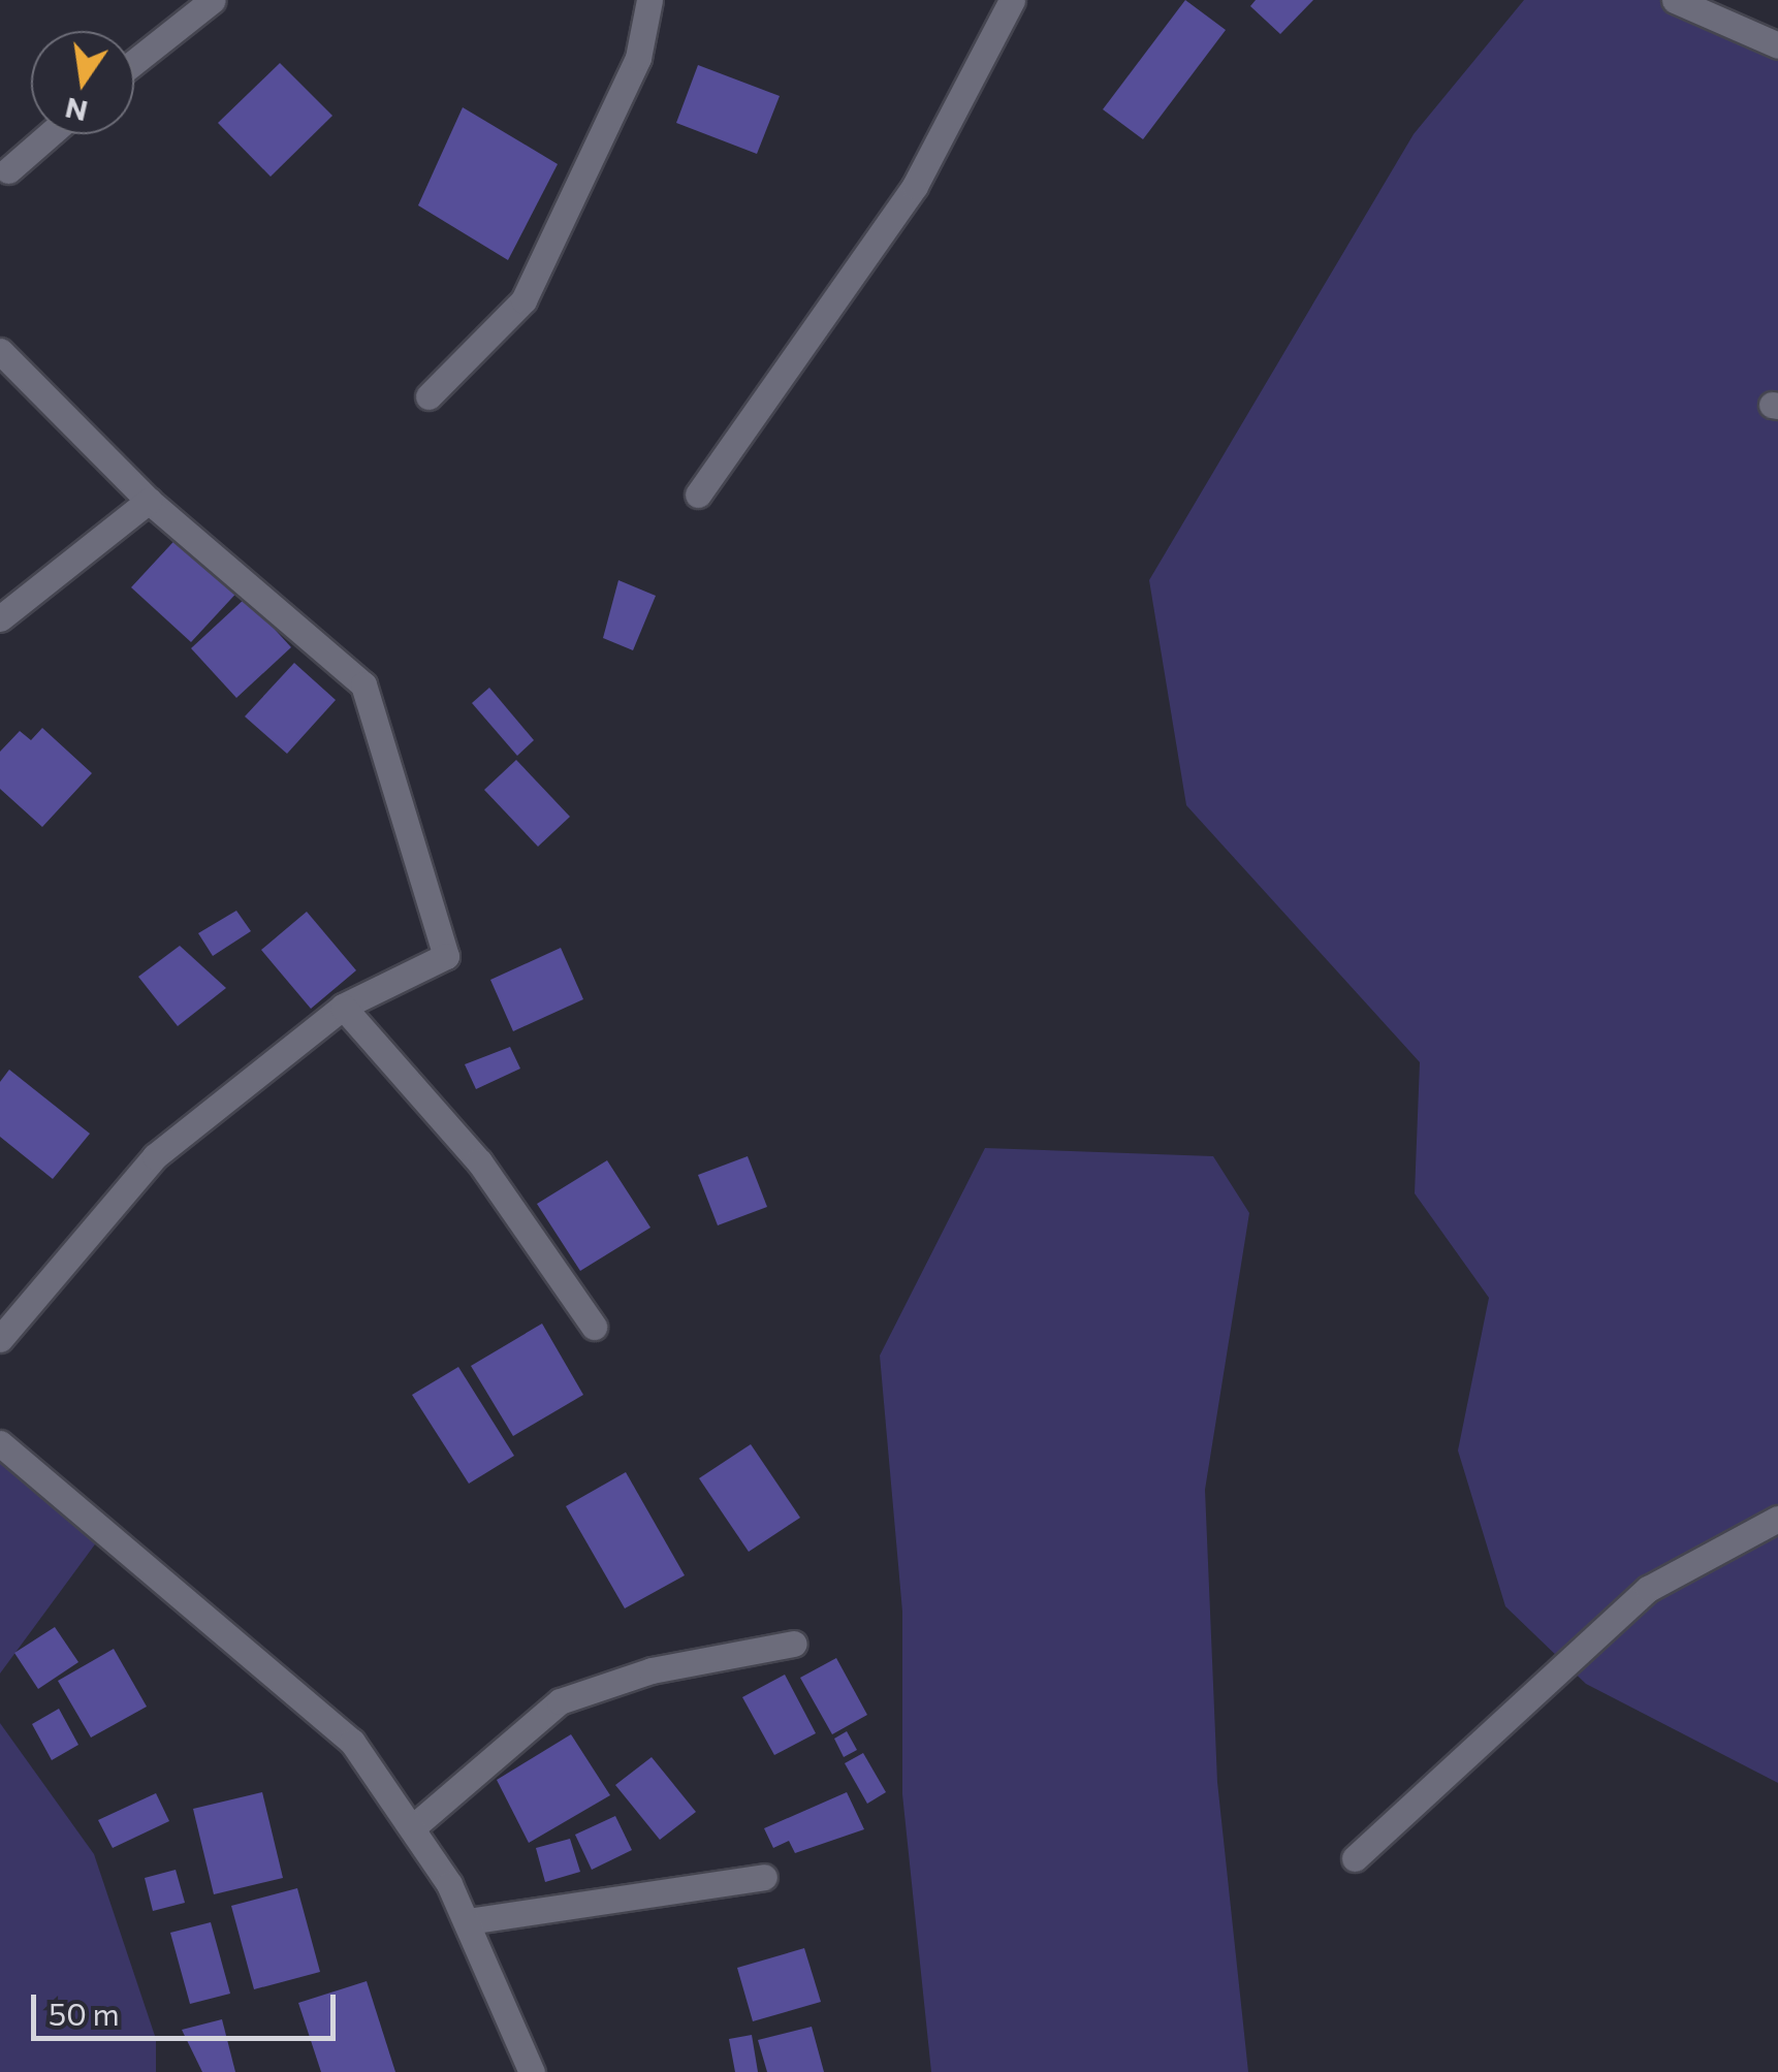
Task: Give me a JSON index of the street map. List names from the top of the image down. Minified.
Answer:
{"scale_bar":"50 m","north":"bottom"}
